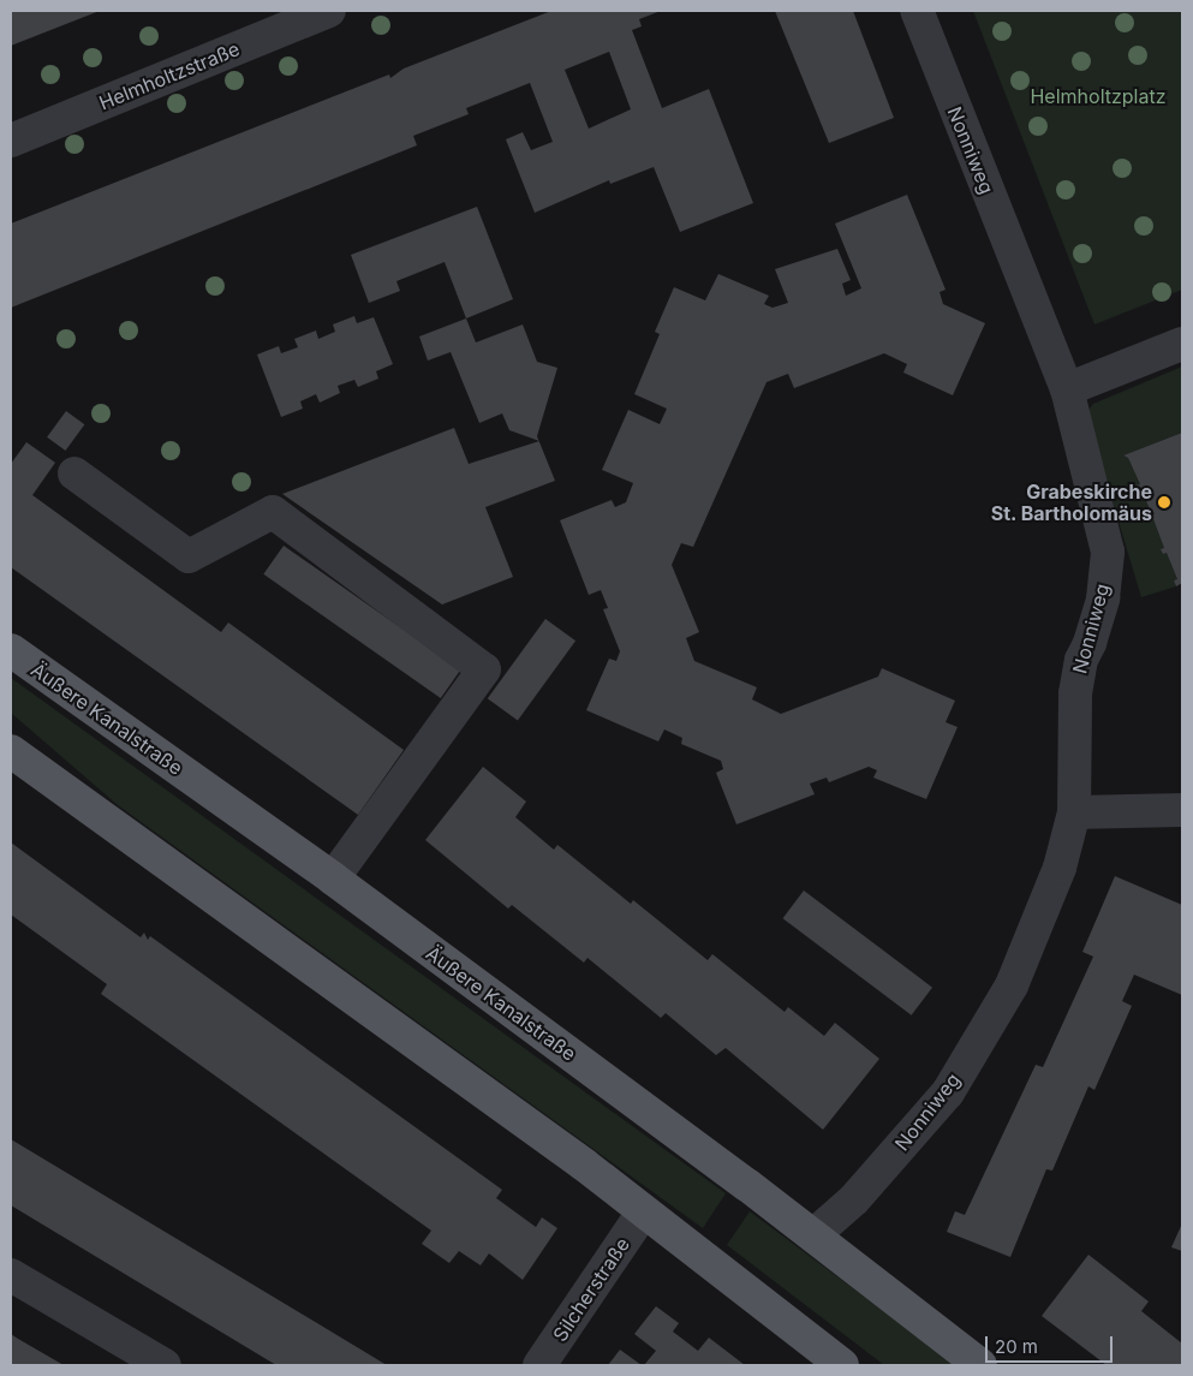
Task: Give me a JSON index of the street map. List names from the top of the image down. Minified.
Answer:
{"streets":{"main road":["Äußere Kanalstraße"],"street":["Helmholtzstraße","Nonniweg","Silcherstraße"]},"crossings":[["Nonniweg","Äußere Kanalstraße"]],"parks":["Helmholtzplatz"],"places":["Grabeskirche St. Bartholomäus"],"scale_bar":"20 m"}
